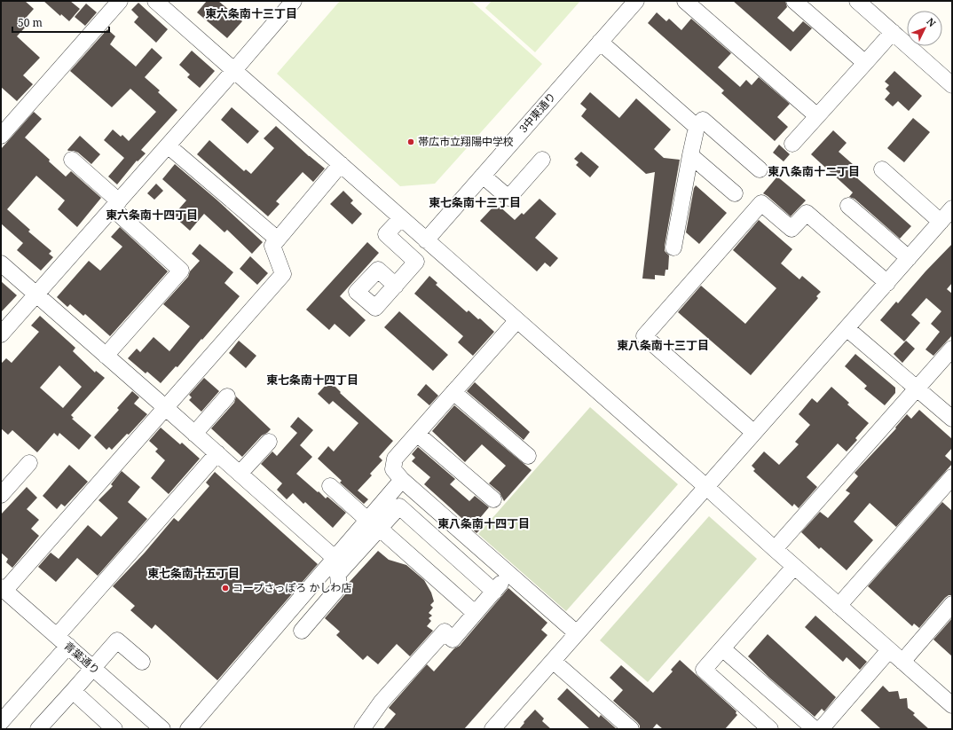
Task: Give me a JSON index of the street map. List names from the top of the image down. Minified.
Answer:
{"streets":{"street":["3中東通り","青葉通り"]},"districts":["東六条南十三丁目","東八条南十二丁目","東七条南十三丁目","東六条南十四丁目","東八条南十三丁目","東七条南十四丁目","東八条南十四丁目","東七条南十五丁目"],"places":["帯広市立翔陽中学校","コープさっぽろ かしわ店"],"scale_bar":"50 m","north":"top right"}
